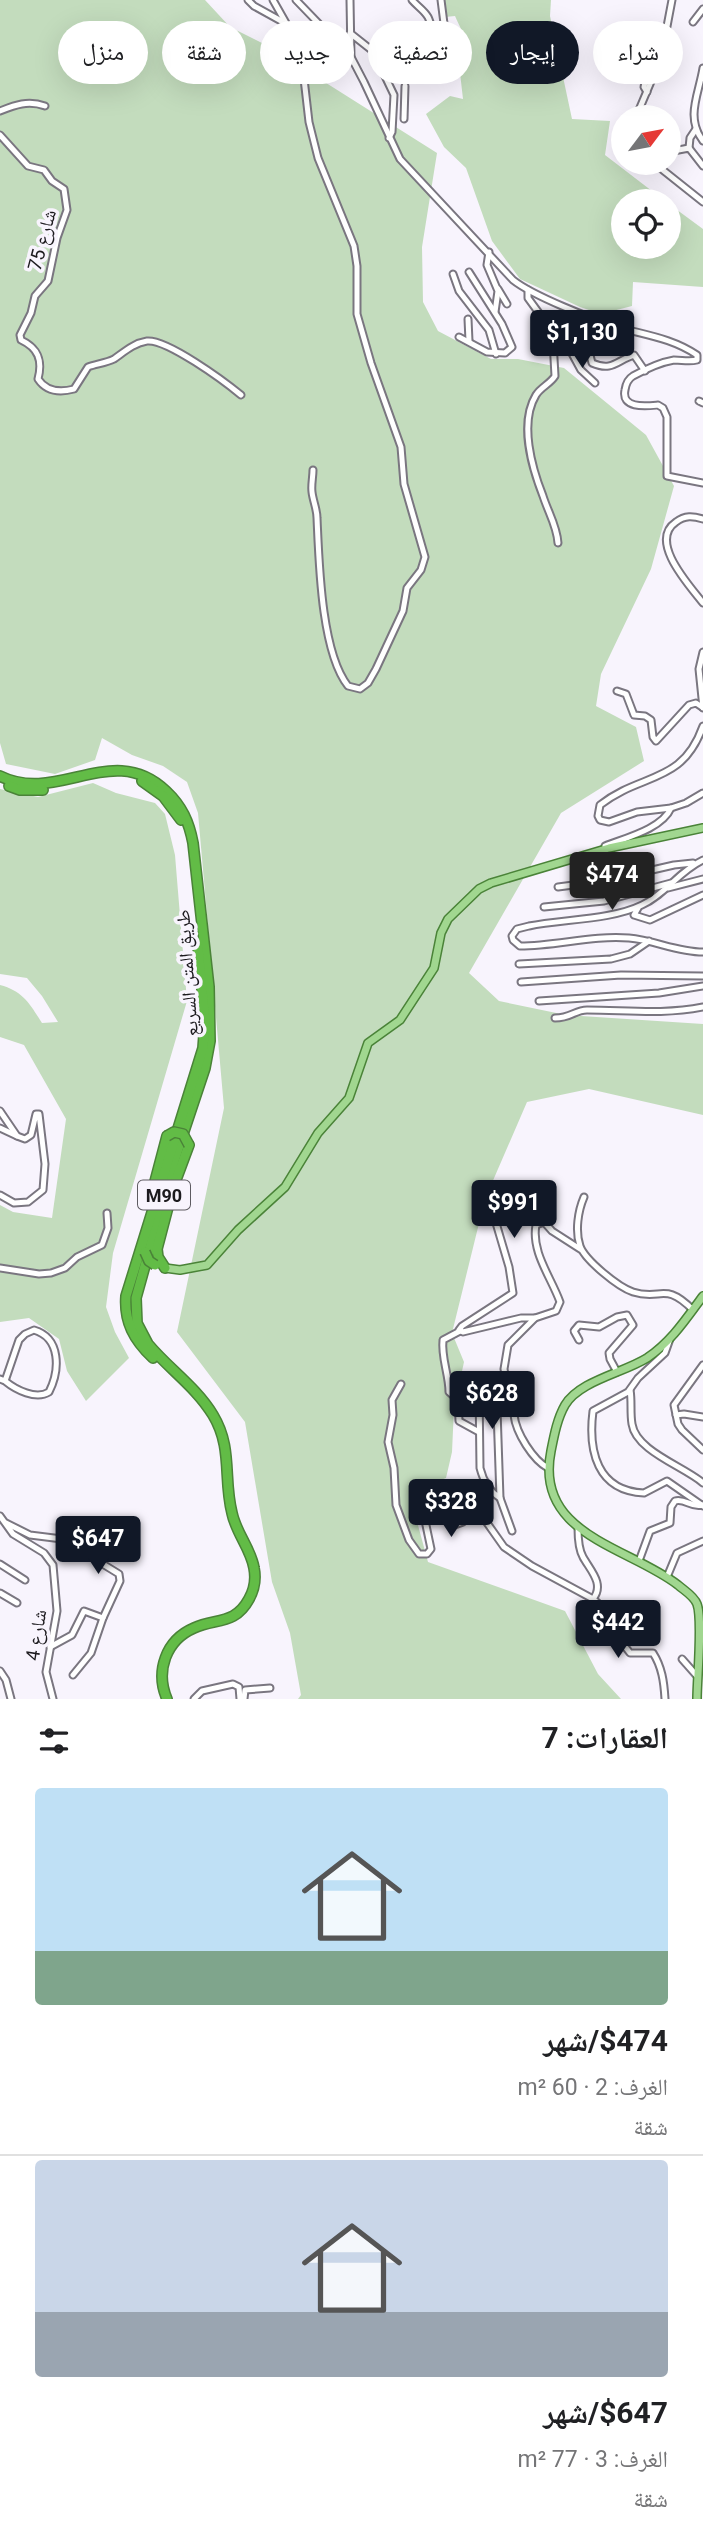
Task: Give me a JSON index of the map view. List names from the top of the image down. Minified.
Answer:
{"streets":{"highway":["طريق المتن السريع","M90"],"street":["شارع 75","شارع 4"]},"north":"top right","page":{"chip":["شراء","إيجار","تصفية","جديد","شقة","منزل"],"price":["$1,130","$474","$991","$628","$328","$647","$442"],"heading":"العقارات: 7","list":[{"name":"$474/شهر","note":"الغرف: 2 · 60 m² · شقة"},{"name":"$647/شهر","note":"الغرف: 3 · 77 m² · شقة"}]}}
